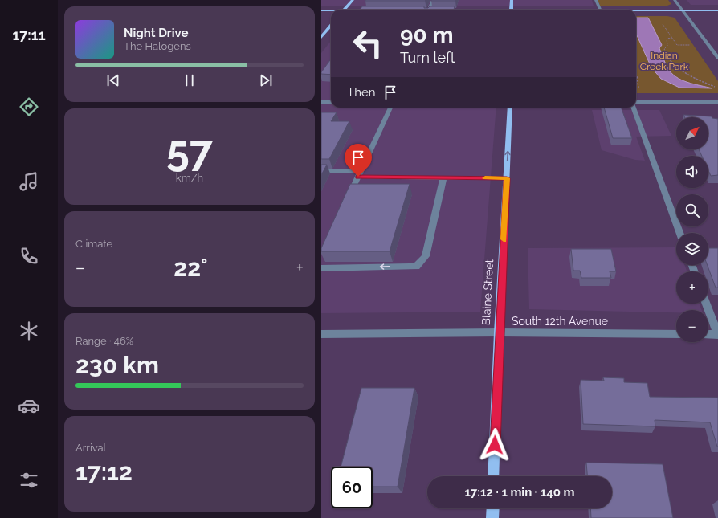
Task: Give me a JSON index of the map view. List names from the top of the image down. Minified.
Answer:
{"streets":{"main road":["Blaine Street"],"street":["South 12th Avenue"]},"crossings":[["Blaine Street","South 12th Avenue"]],"parks":["Indian Creek Park"],"north":"top right","page":{"tabs":"17:11","turn":["90 m","Turn left"],"song":["Night Drive","The Halogens"],"then":"Then","tile":[["57","km/h"],"Climate",["Range · 46%","230 km"],["Arrival","17:12"]],"map_buttons":["+","−"],"heat":["−","22°","+"],"limit":"60","trip":"17:12 · 1 min · 140 m"}}
